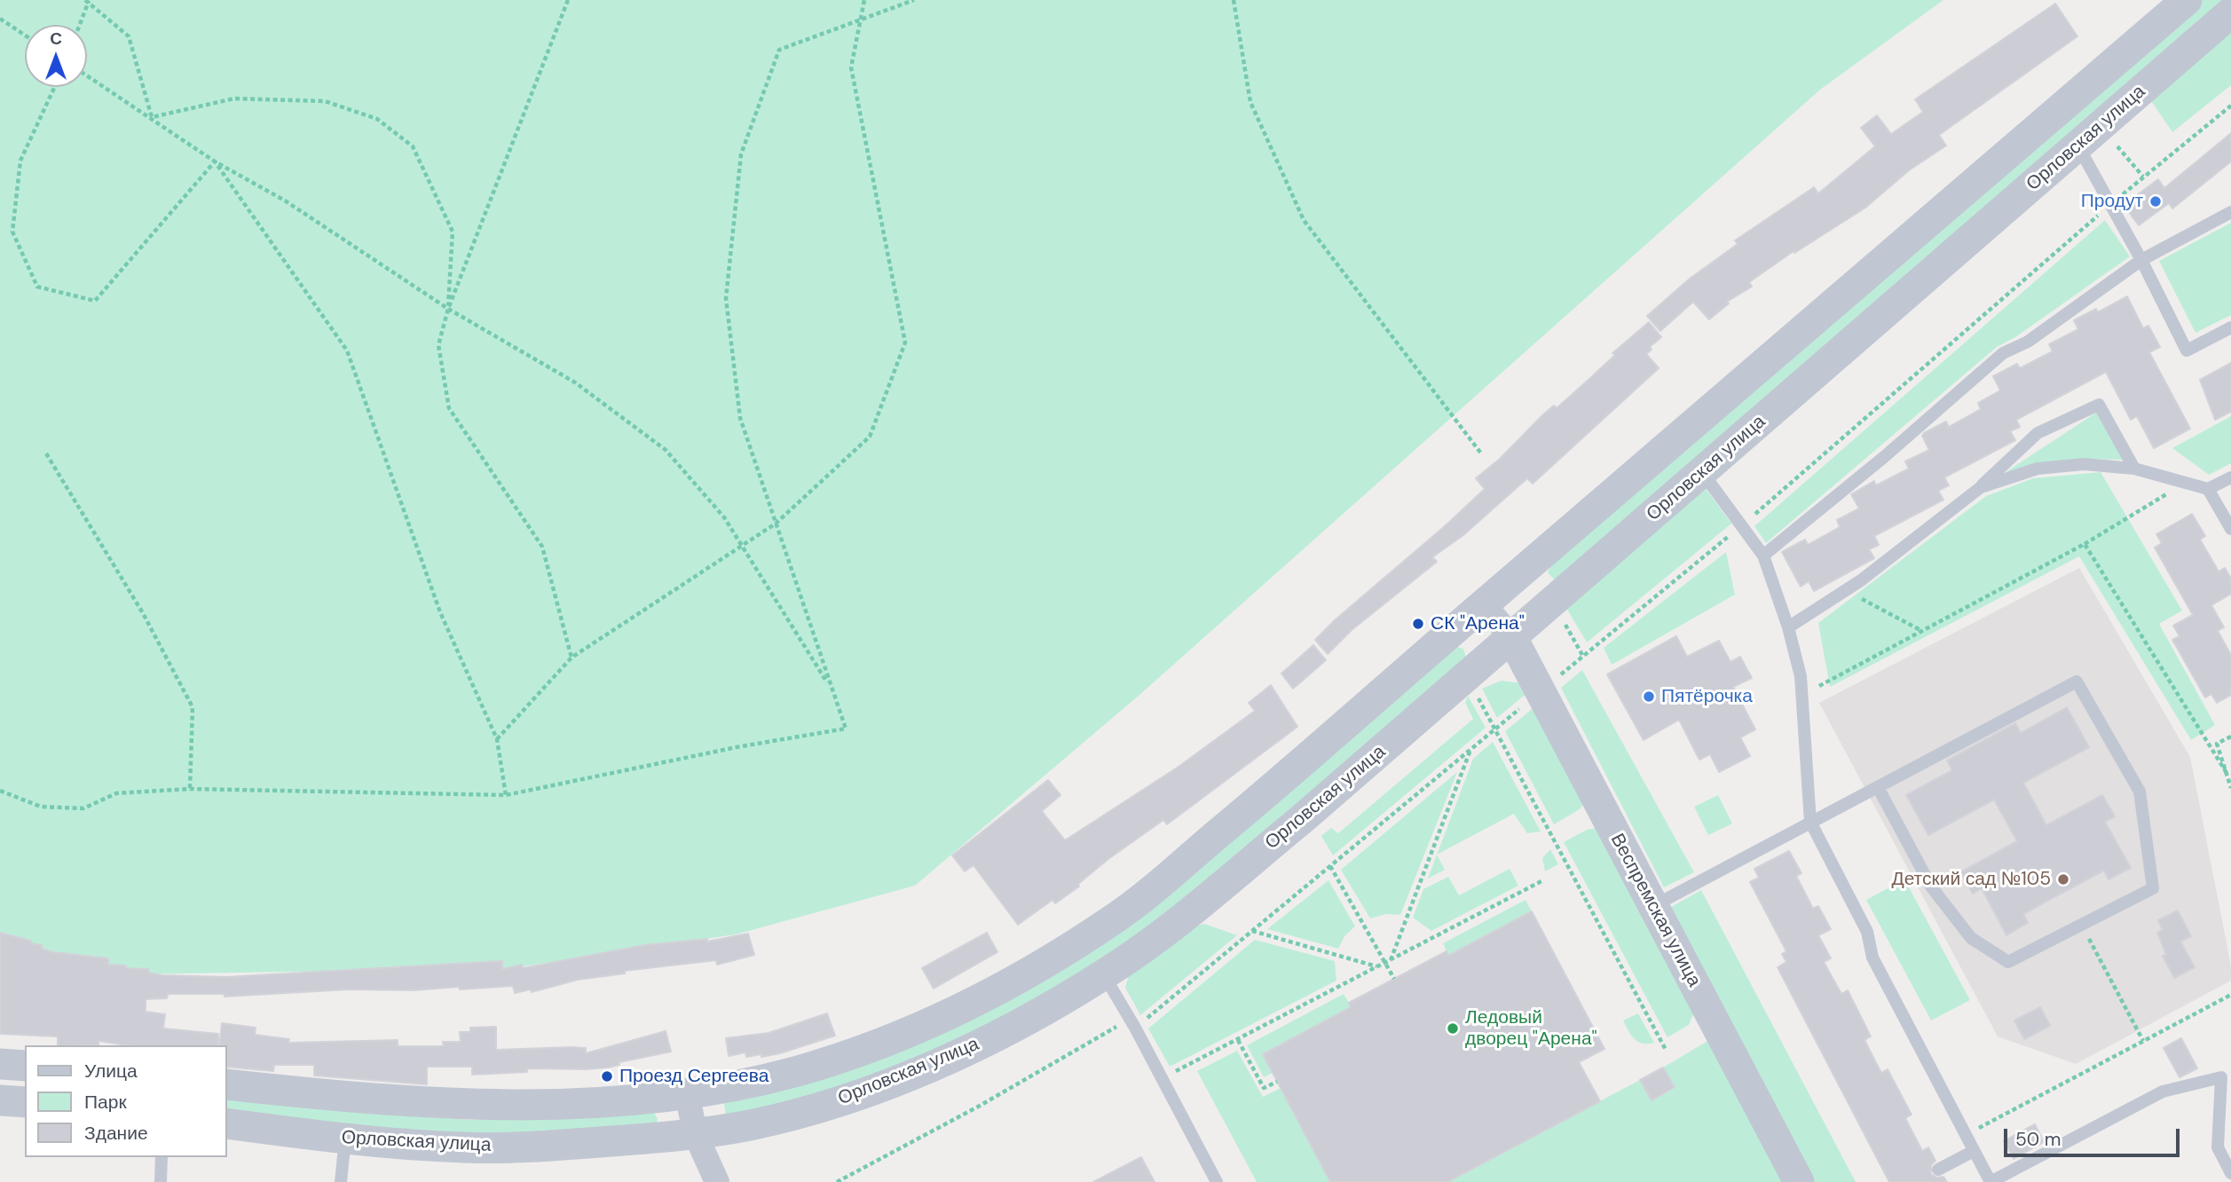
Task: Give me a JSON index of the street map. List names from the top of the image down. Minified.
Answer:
{"streets":{"street":["Орловская улица","Веспремская улица"]},"crossings":[["Орловская улица","Веспремская улица"]],"places":["Продут","СК \"Арена\"","Пятёрочка","Детский сад №105","Ледовый дворец \"Арена\"","Проезд Сергеева"],"legend":["Улица","Парк","Здание"],"scale_bar":"50 m","north":"top"}
